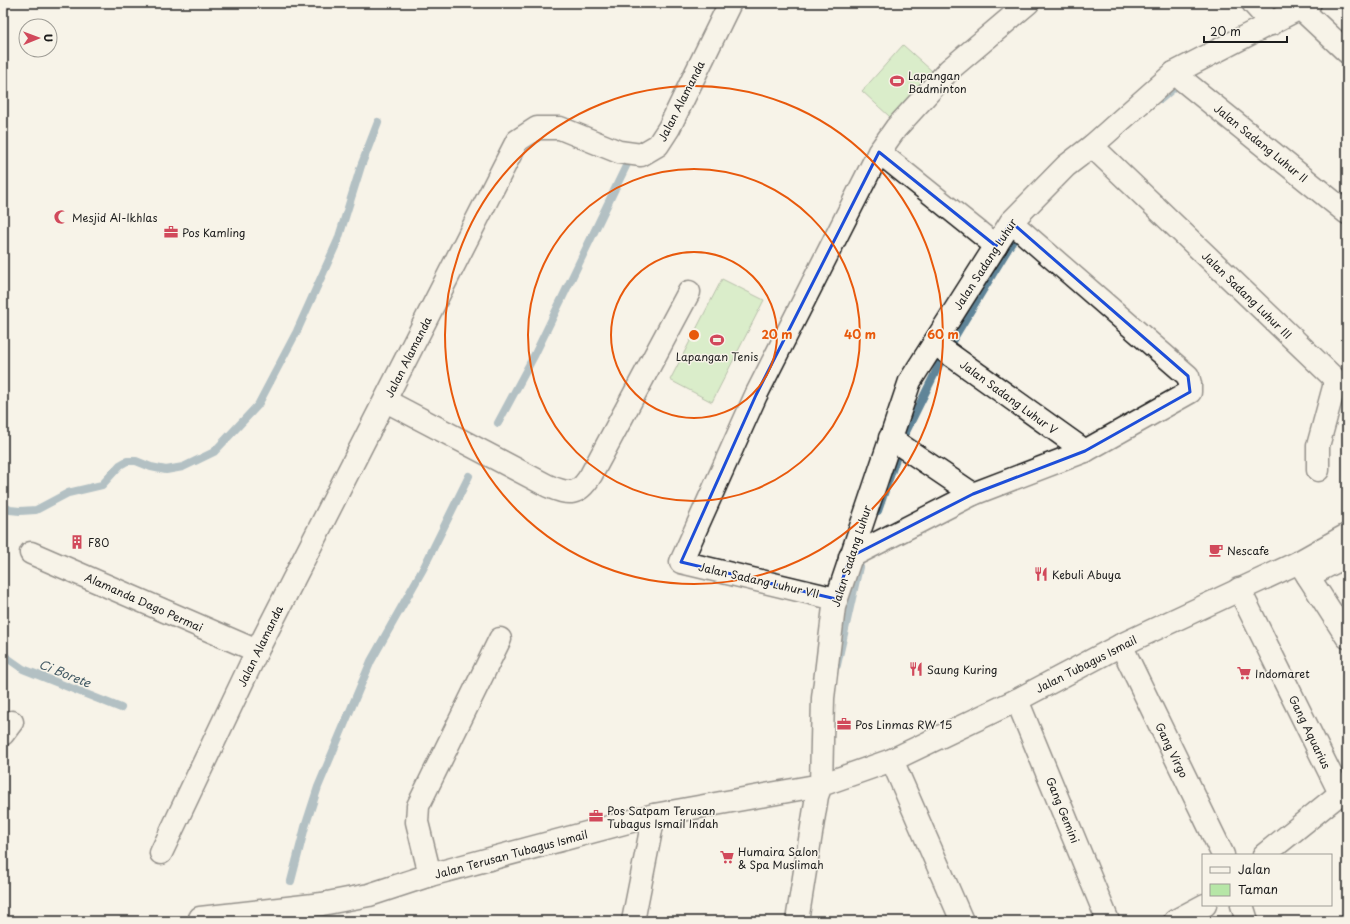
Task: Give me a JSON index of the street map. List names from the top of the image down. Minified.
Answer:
{"streets":{"street":["Jalan Alamanda","Jalan Sadang Luhur II","Jalan Sadang Luhur","Jalan Sadang Luhur III","Jalan Sadang Luhur V","Jalan Sadang Luhur VII","Alamanda Dago Permai","Jalan Tubagus Ismail","Gang Aquarius","Gang Virgo","Gang Gemini","Jalan Terusan Tubagus Ismail"]},"crossings":[["Jalan Alamanda","Alamanda Dago Permai"],["Jalan Sadang Luhur II","Jalan Sadang Luhur"],["Jalan Sadang Luhur","Jalan Sadang Luhur III"],["Jalan Sadang Luhur","Jalan Sadang Luhur V"],["Jalan Sadang Luhur","Jalan Sadang Luhur VII"],["Jalan Sadang Luhur","Jalan Tubagus Ismail"],["Jalan Sadang Luhur","Jalan Terusan Tubagus Ismail"],["Jalan Tubagus Ismail","Gang Aquarius"],["Jalan Tubagus Ismail","Gang Virgo"],["Jalan Tubagus Ismail","Gang Gemini"],["Jalan Tubagus Ismail","Jalan Terusan Tubagus Ismail"]],"water":["Ci Borete"],"places":{"sports":["Lapangan Badminton","Lapangan Tenis"],"mosque":["Mesjid Al-Ikhlas"],"office":["Pos Kamling","Pos Linmas RW 15","Pos Satpam Terusan Tubagus Ismail Indah"],"building":["F80"],"cafe":["Nescafe"],"restaurant":["Kebuli Abuya","Saung Kuring"],"supermarket":["Indomaret","Humaira Salon & Spa Muslimah"]},"legend":["Jalan","Taman"],"scale_bar":"20 m","north":"right","rings":["20 m","40 m","60 m"]}
